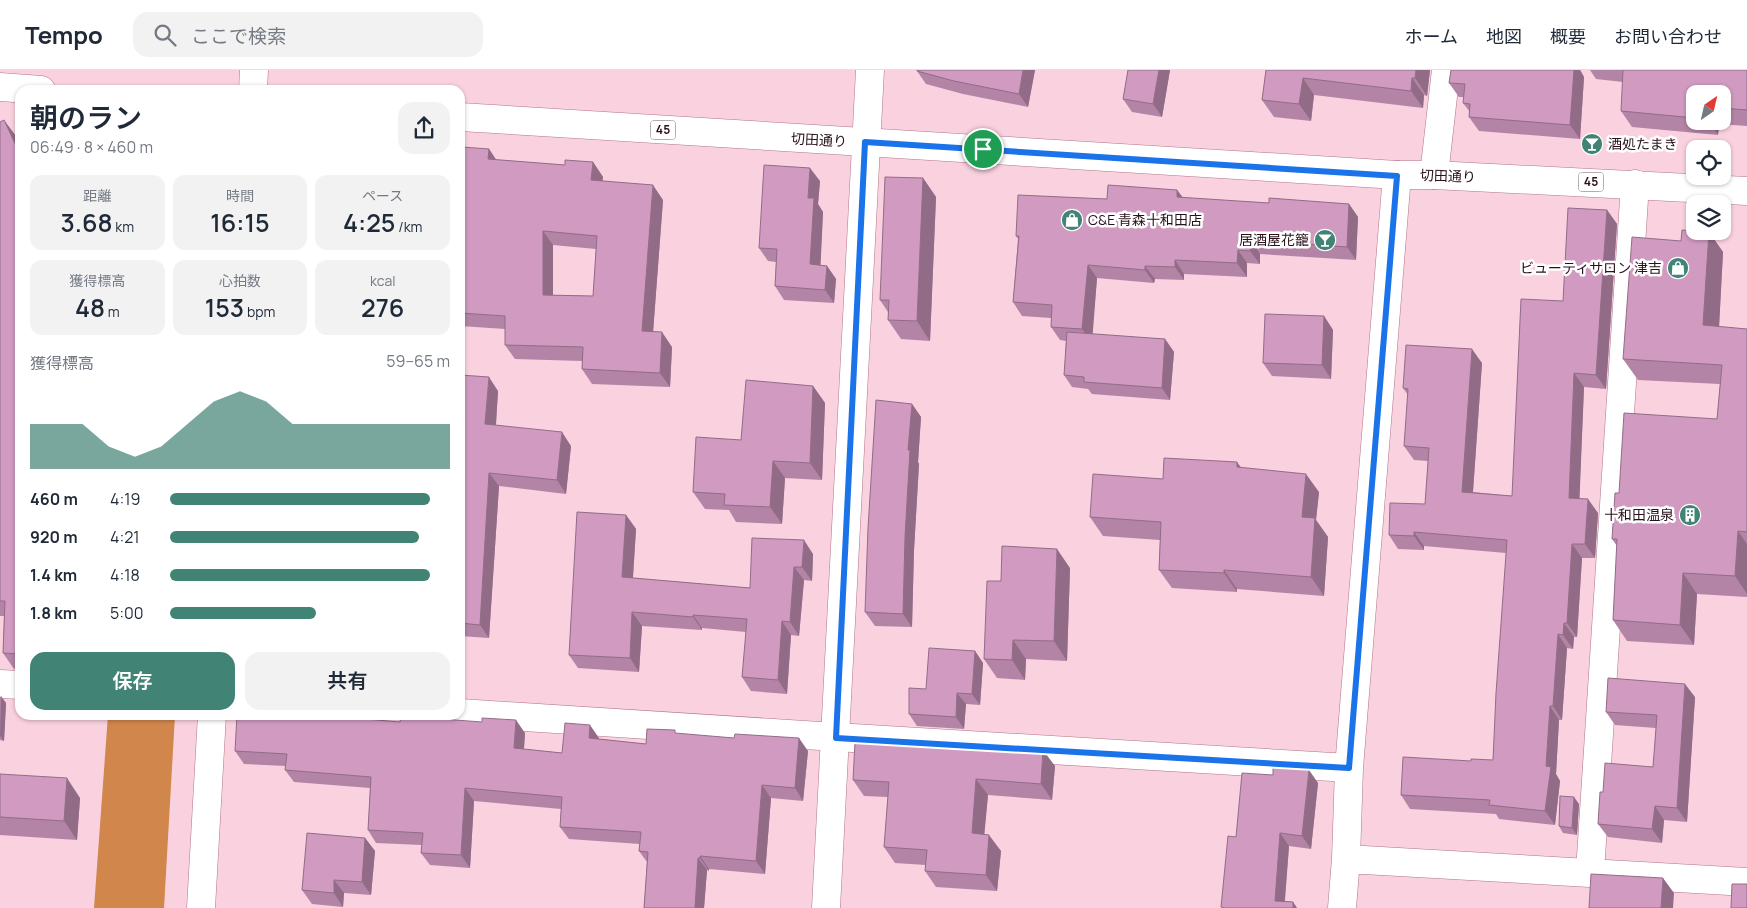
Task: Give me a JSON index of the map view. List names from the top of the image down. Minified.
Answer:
{"streets":{"street":["45","切田通り"]},"places":{"bar":["酒処たまき","居酒屋花籠"],"shop":["C&E 青森十和田店","ビューティサロン 津吉"],"building":["十和田温泉"]},"north":"top right","page":{"header":"Tempo","search":"ここで検索","nav":["ホーム","地図","概要","お問い合わせ"],"heading":["朝のラン","06:49 · 8 × 460 m"],"stats":[["距離","3.68 km"],["時間","16:15"],["ペース","4:25 /km"],["獲得標高","48 m"],["心拍数","153 bpm"],["kcal","276"]],"chart":["獲得標高","59–65 m"],"list":[{"name":"460 m","note":"4:19"},{"name":"920 m","note":"4:21"},{"name":"1.4 km","note":"4:18"},{"name":"1.8 km","note":"5:00"}],"buttons":["保存","共有"]}}
